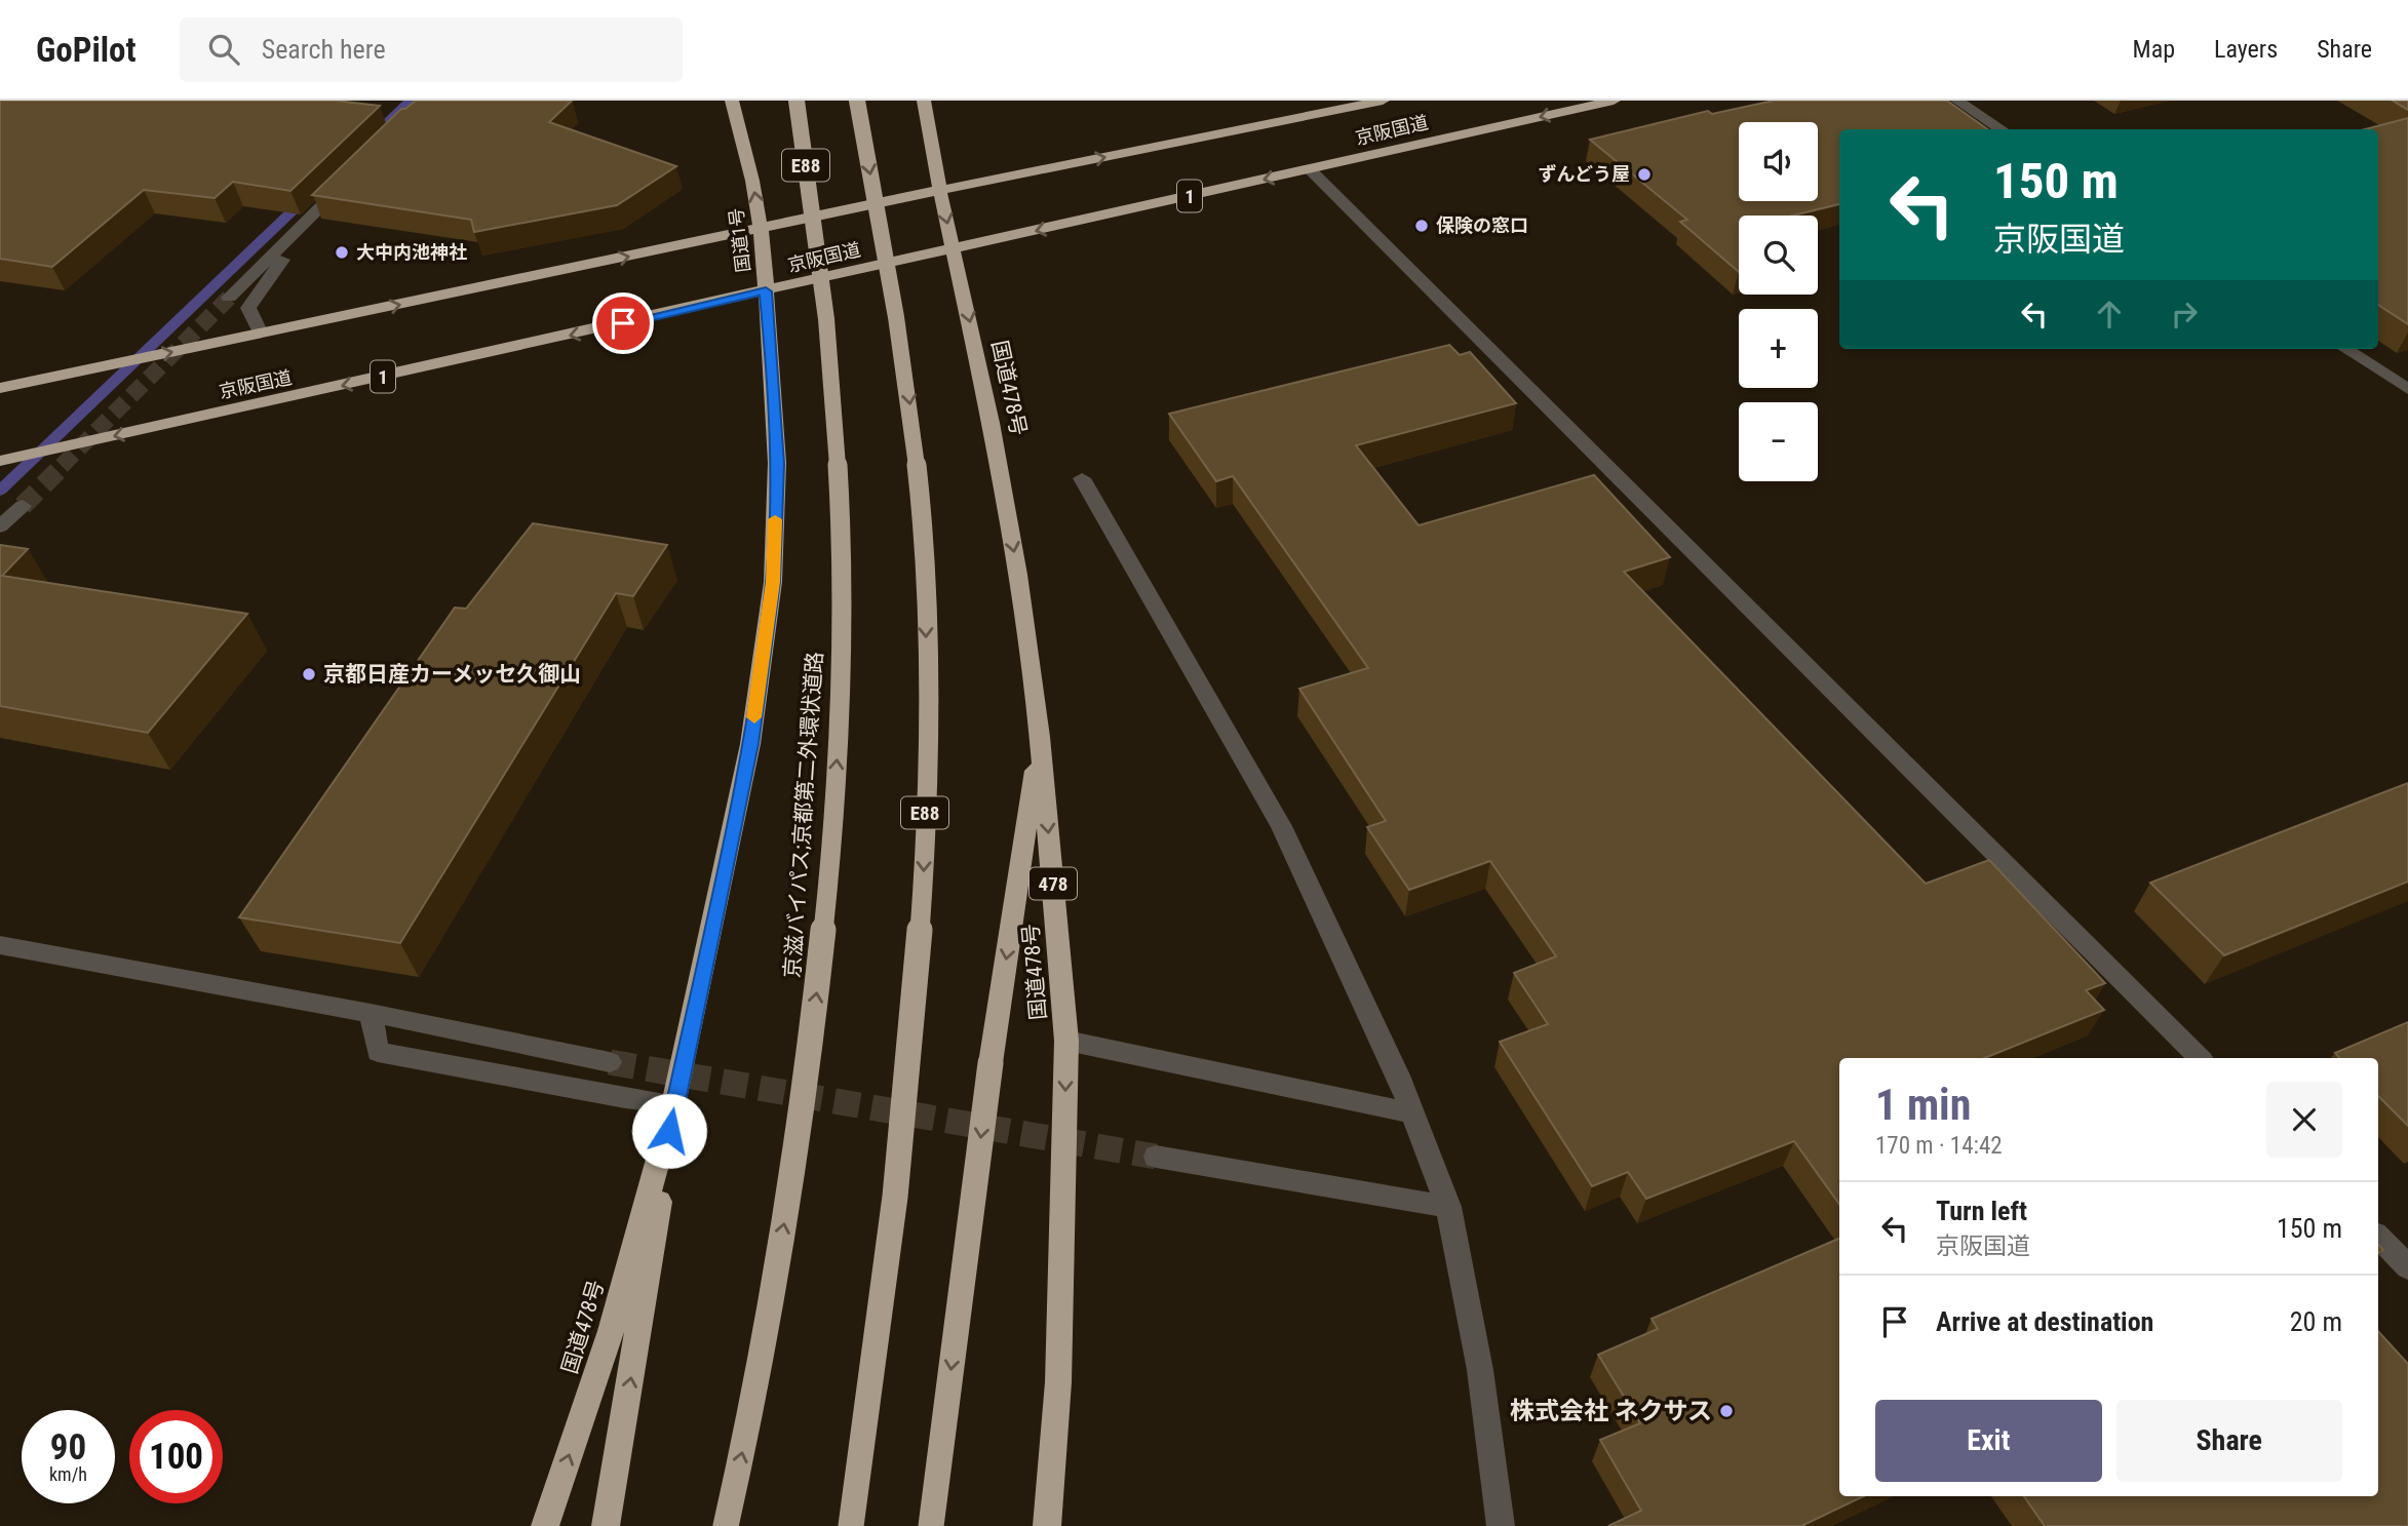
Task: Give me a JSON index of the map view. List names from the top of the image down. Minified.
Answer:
{"streets":{"highway":["京阪国道","E88","1","国道1号","国道478号","京滋バイパス;京都第二外環状道路","478"]},"crossings":[["京阪国道","国道1号"],["京阪国道","国道478号"],["国道1号","国道478号"]],"places":["ずんどう屋","保険の窓口","大中内池神社","京都日産カーメッセ久御山","株式会社 ネクサス"],"page":{"header":"GoPilot","search":"Search here","nav":["Map","Layers","Share"],"map_buttons":["+","−"],"turn":["150 m","京阪国道"],"heading":["1 min","170 m · 14:42"],"list":[{"name":"Turn left","note":"京阪国道","value":"150 m"},{"name":"Arrive at destination","value":"20 m"}],"buttons":["Exit","Share"],"speed":"90 km/h","limit":"100"}}
